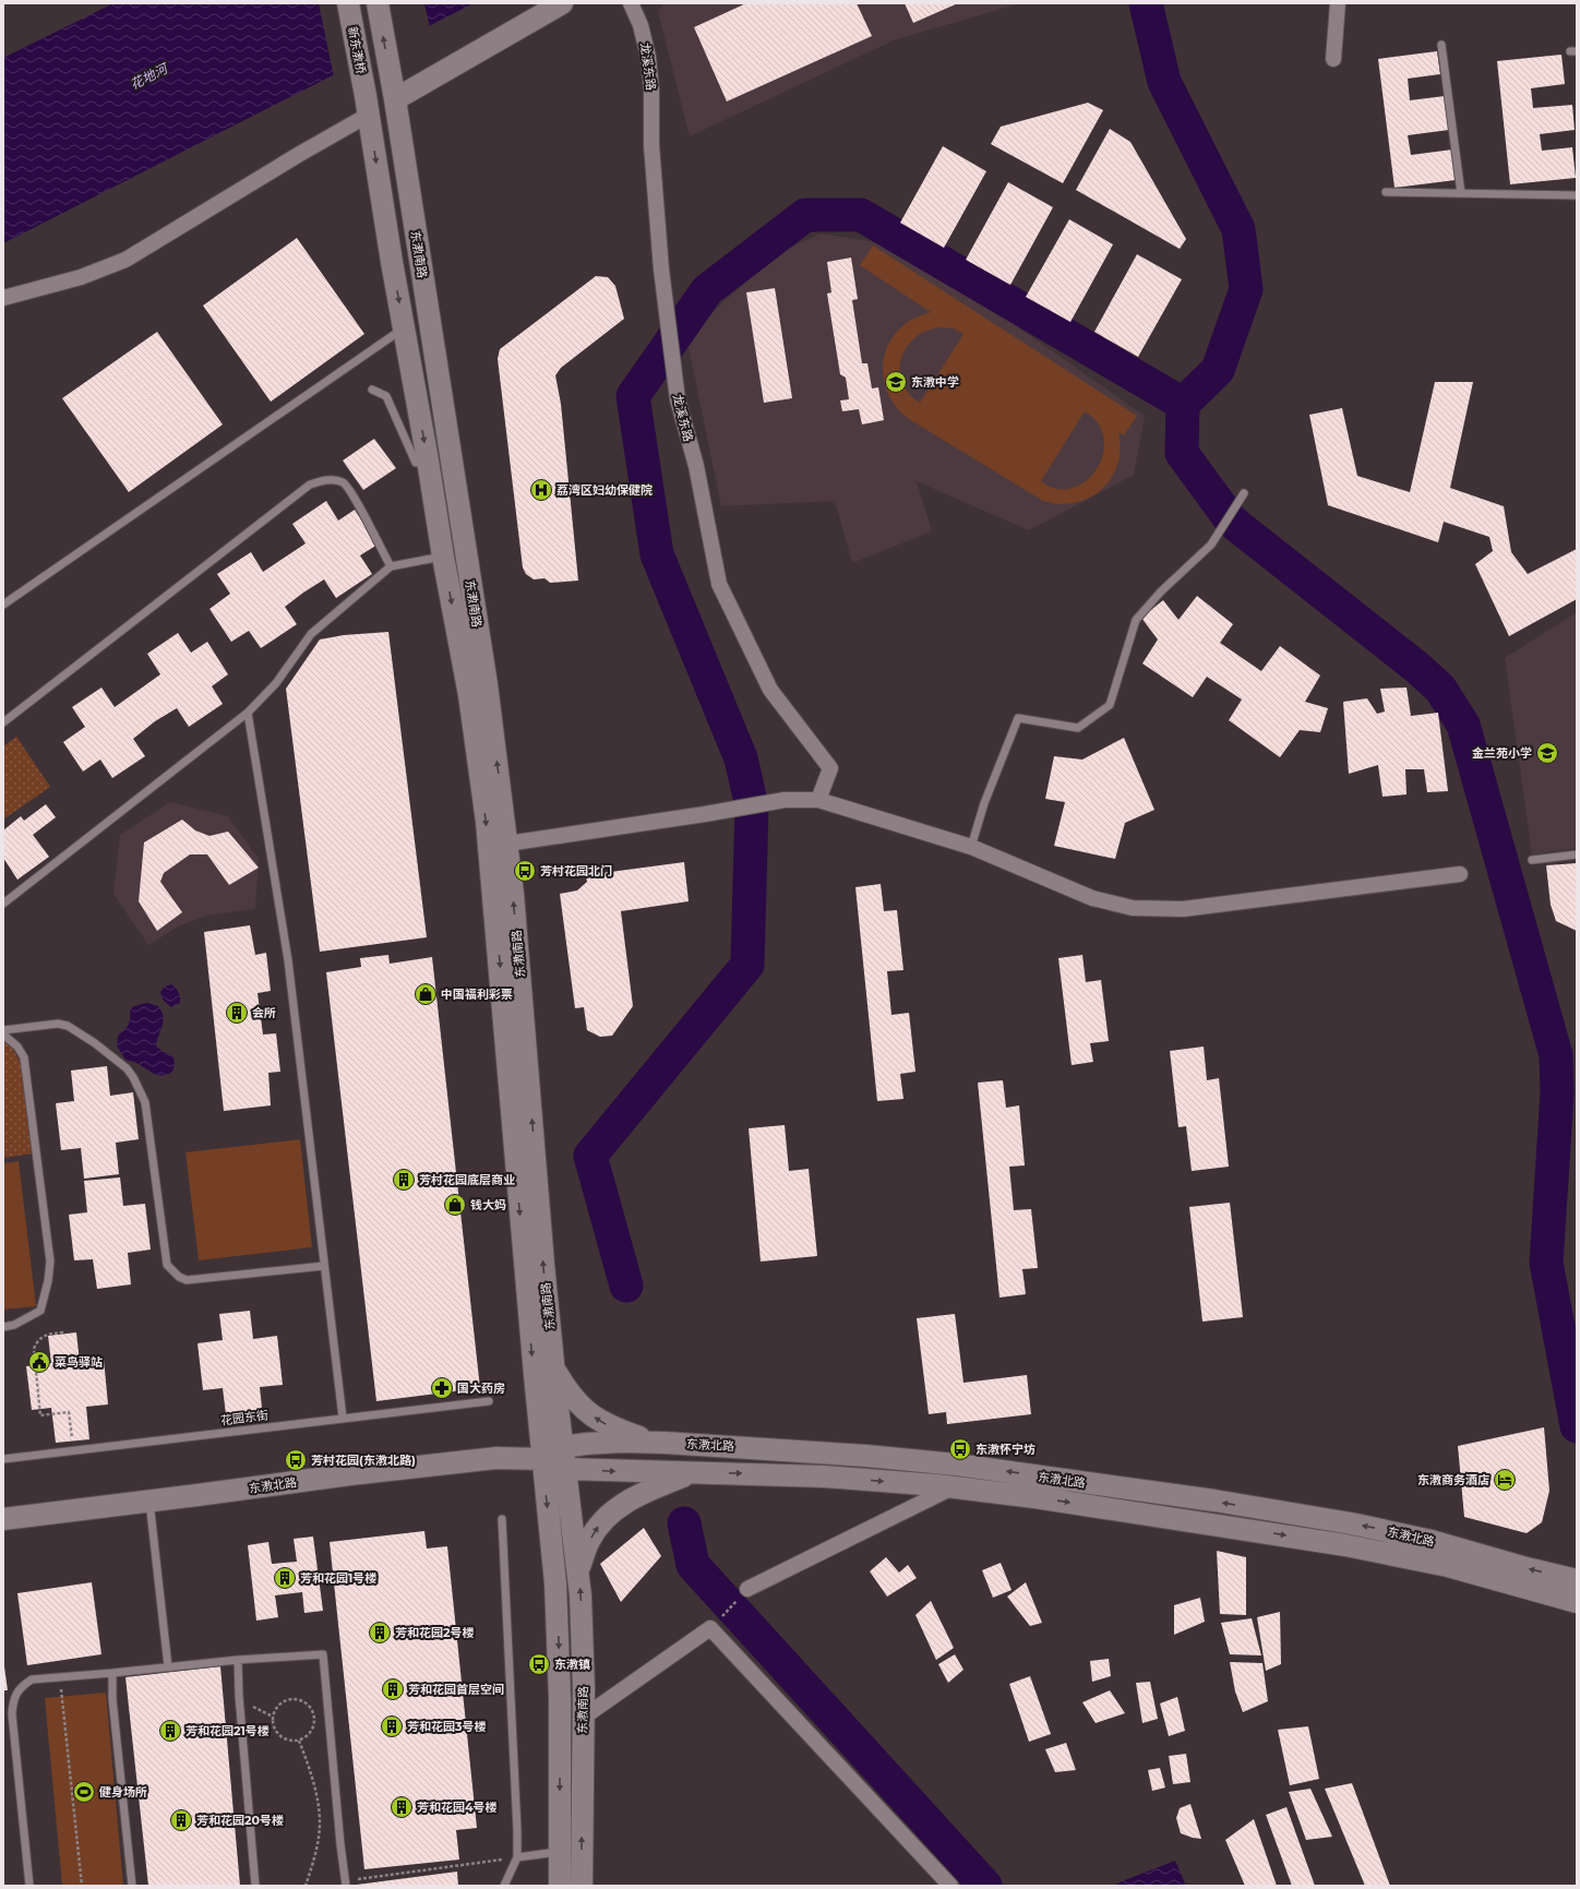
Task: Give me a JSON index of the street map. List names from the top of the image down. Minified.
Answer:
{"streets":{"street":["新东漖桥","龙溪东路","东漖南路","东漖北路"],"lane":["花园东街"]},"crossings":[["新东漖桥","东漖南路"],["东漖南路","东漖北路"]],"water":["花地河"],"places":{"school or university":["东漖中学","金兰苑小学"],"hospital":["荔湾区妇幼保健院"],"bus stop":["芳村花园北门","东漖怀宁坊","芳村花园(东漖北路)","东漖镇"],"shop":["中国福利彩票","钱大妈"],"building":["会所","芳村花园底层商业","芳和花园1号楼","芳和花园2号楼","芳和花园首层空间","芳和花园3号楼","芳和花园21号楼","芳和花园4号楼","芳和花园20号楼"],"public building":["菜鸟驿站"],"pharmacy":["国大药房"],"hotel":["东漖商务酒店"],"sports":["健身场所"]}}
